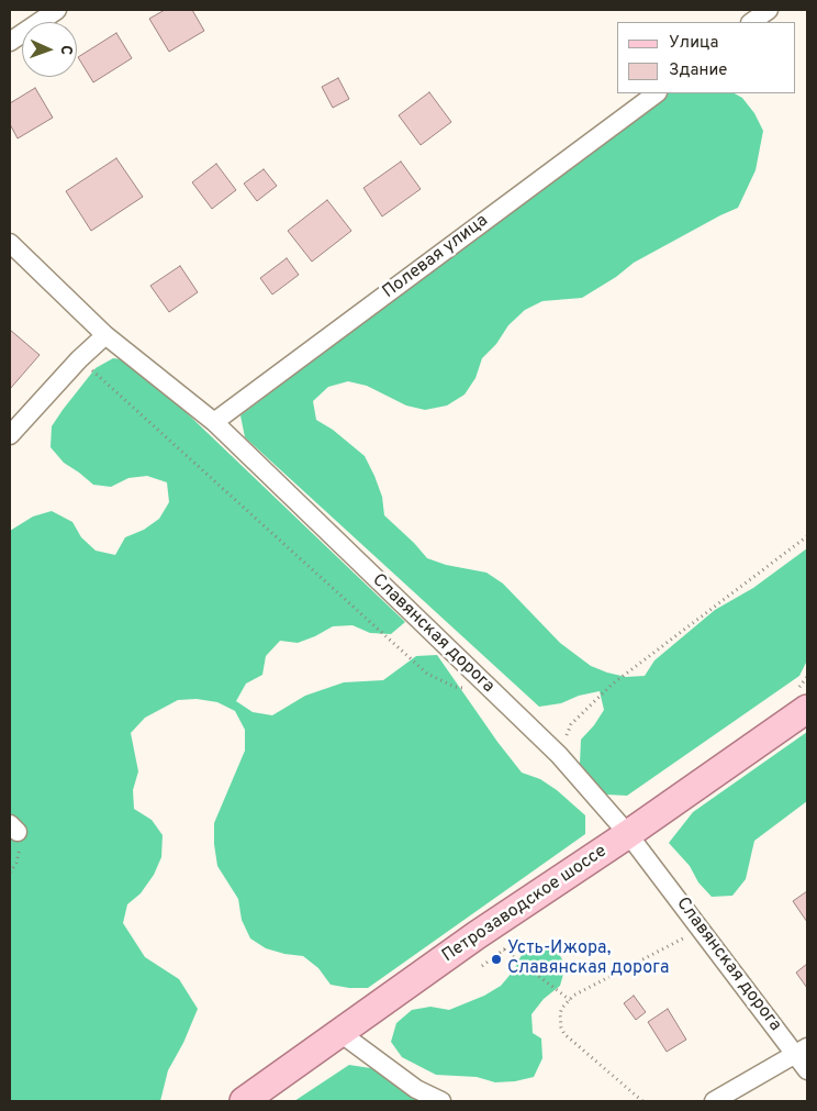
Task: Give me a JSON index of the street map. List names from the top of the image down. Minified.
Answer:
{"streets":{"main road":["Петрозаводское шоссе"],"street":["Полевая улица","Славянская дорога"]},"crossings":[["Полевая улица","Славянская дорога"],["Славянская дорога","Петрозаводское шоссе"]],"places":["Усть-Ижора, Славянская дорога"],"legend":["Улица","Здание"],"north":"right"}
